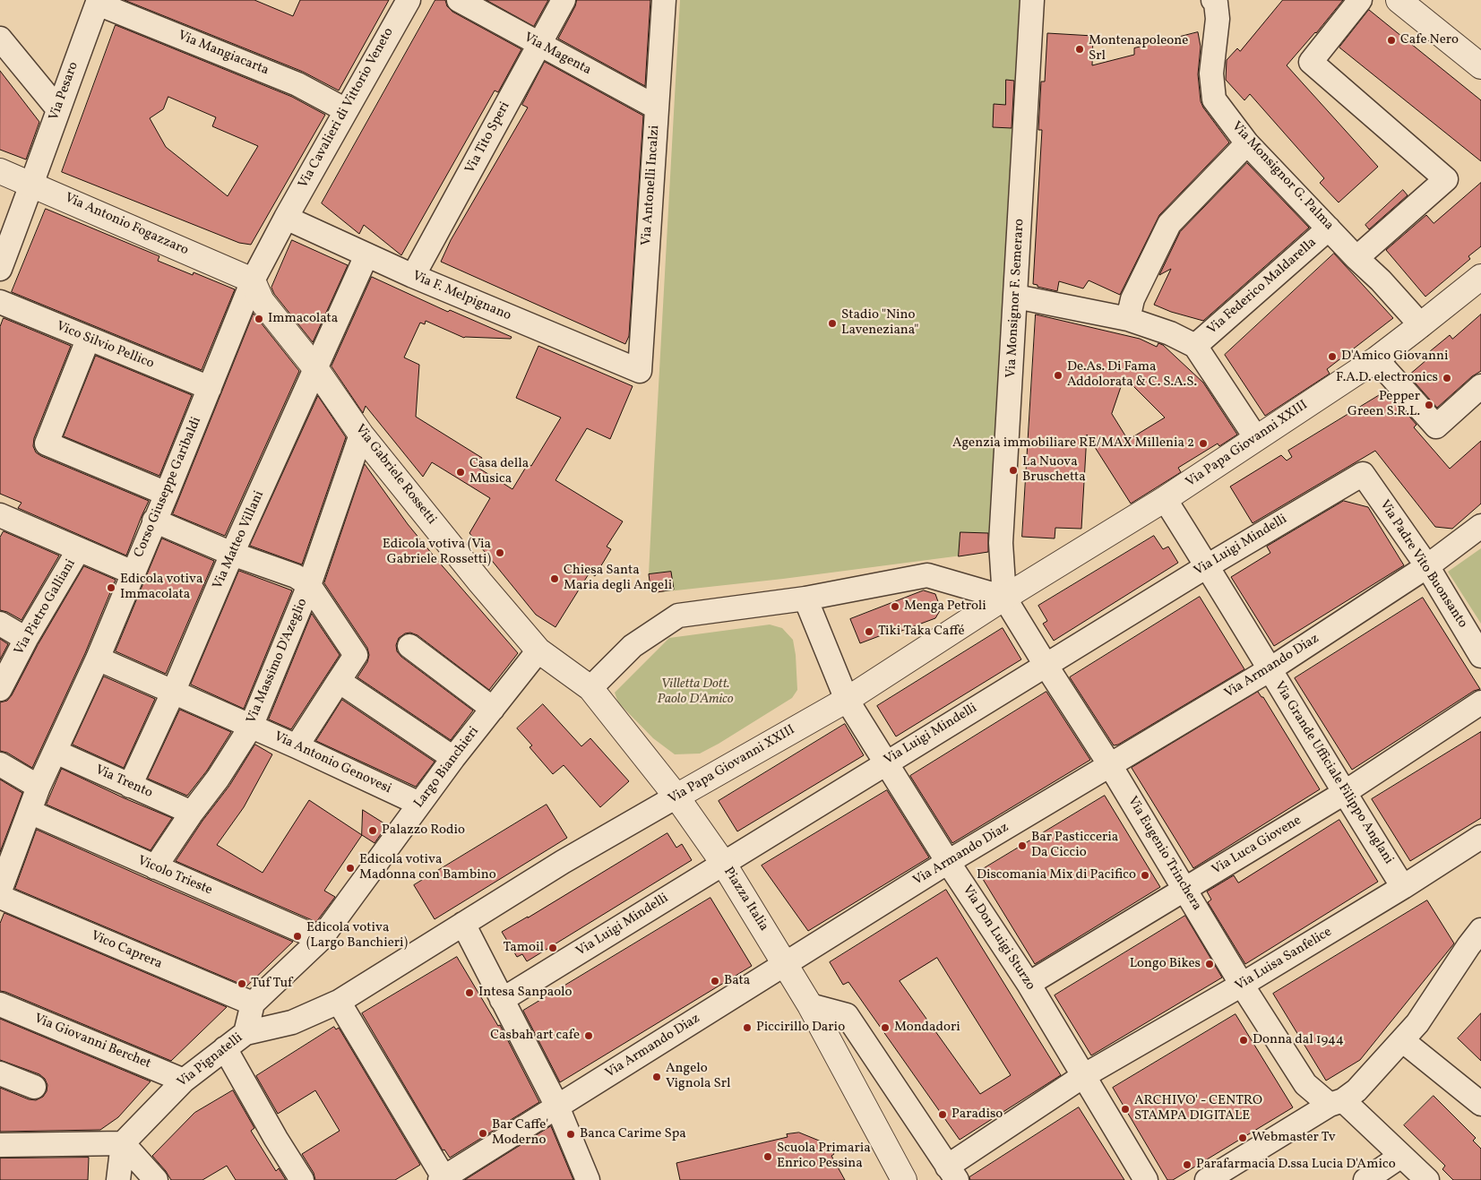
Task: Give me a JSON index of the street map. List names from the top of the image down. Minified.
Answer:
{"streets":{"street":["Via Mangiacarta","Via Magenta","Via Pesaro","Via Cavalieri di Vittorio Veneto","Via Tito Speri","Via Monsignor G. Palma","Via Antonelli Incalzi","Via Antonio Fogazzaro","Via Federico Maldarella","Via F. Melpignano","Via Monsignor F. Semeraro","Vico Silvio Pellico","Via Papa Giovanni XXIII","Via Gabriele Rossetti","Corso Giuseppe Garibaldi","Via Matteo Villani","Via Luigi Mindelli","Via Padre Vito Buonsanto","Via Pietro Galliani","Via Massimo D'Azeglio","Via Armando Diaz","Via Antonio Genovesi","Largo Bianchieri","Via Grande Ufficiale Filippo Anglani","Via Trento","Via Luca Giovene","Via Eugenio Trinchera","Vicolo Trieste","Piazza Italia","Via Don Luigi Sturzo","Vico Caprera","Via Luisa Sanfelice","Via Giovanni Berchet","Via Pignatelli"]},"crossings":[["Via Mangiacarta","Via Pesaro"],["Via Mangiacarta","Via Cavalieri di Vittorio Veneto"],["Via Magenta","Via Tito Speri"],["Via Magenta","Via Antonelli Incalzi"],["Via Pesaro","Via Antonio Fogazzaro"],["Via Cavalieri di Vittorio Veneto","Via Antonio Fogazzaro"],["Via Cavalieri di Vittorio Veneto","Via F. Melpignano"],["Via Cavalieri di Vittorio Veneto","Via Gabriele Rossetti"],["Via Cavalieri di Vittorio Veneto","Corso Giuseppe Garibaldi"],["Via Tito Speri","Via F. Melpignano"],["Via Monsignor G. Palma","Via Federico Maldarella"],["Via Monsignor G. Palma","Via Papa Giovanni XXIII"],["Via Antonelli Incalzi","Via F. Melpignano"],["Via Antonio Fogazzaro","Via Gabriele Rossetti"],["Via Antonio Fogazzaro","Corso Giuseppe Garibaldi"],["Via F. Melpignano","Via Matteo Villani"],["Via Monsignor F. Semeraro","Via Papa Giovanni XXIII"],["Via Monsignor F. Semeraro","Via Eugenio Trinchera"],["Vico Silvio Pellico","Corso Giuseppe Garibaldi"],["Via Papa Giovanni XXIII","Via Gabriele Rossetti"],["Via Papa Giovanni XXIII","Via Grande Ufficiale Filippo Anglani"],["Via Papa Giovanni XXIII","Via Eugenio Trinchera"],["Via Papa Giovanni XXIII","Piazza Italia"],["Via Papa Giovanni XXIII","Via Don Luigi Sturzo"],["Via Papa Giovanni XXIII","Via Pignatelli"],["Via Gabriele Rossetti","Corso Giuseppe Garibaldi"],["Via Gabriele Rossetti","Via Matteo Villani"],["Via Gabriele Rossetti","Via Massimo D'Azeglio"],["Via Gabriele Rossetti","Largo Bianchieri"],["Via Gabriele Rossetti","Piazza Italia"],["Corso Giuseppe Garibaldi","Via Antonio Genovesi"],["Corso Giuseppe Garibaldi","Via Trento"],["Corso Giuseppe Garibaldi","Vicolo Trieste"],["Via Matteo Villani","Via Antonio Genovesi"],["Via Matteo Villani","Via Trento"],["Via Luigi Mindelli","Via Padre Vito Buonsanto"],["Via Luigi Mindelli","Via Grande Ufficiale Filippo Anglani"],["Via Luigi Mindelli","Via Eugenio Trinchera"],["Via Luigi Mindelli","Piazza Italia"],["Via Luigi Mindelli","Via Don Luigi Sturzo"],["Via Padre Vito Buonsanto","Via Armando Diaz"],["Via Massimo D'Azeglio","Via Antonio Genovesi"],["Via Massimo D'Azeglio","Via Trento"],["Via Massimo D'Azeglio","Vicolo Trieste"],["Via Armando Diaz","Via Grande Ufficiale Filippo Anglani"],["Via Armando Diaz","Via Eugenio Trinchera"],["Via Armando Diaz","Piazza Italia"],["Via Armando Diaz","Via Don Luigi Sturzo"],["Via Antonio Genovesi","Largo Bianchieri"],["Largo Bianchieri","Vicolo Trieste"],["Largo Bianchieri","Vico Caprera"],["Via Grande Ufficiale Filippo Anglani","Via Luca Giovene"],["Via Grande Ufficiale Filippo Anglani","Via Luisa Sanfelice"],["Via Luca Giovene","Via Eugenio Trinchera"],["Via Luca Giovene","Via Don Luigi Sturzo"],["Via Eugenio Trinchera","Via Luisa Sanfelice"],["Via Don Luigi Sturzo","Via Luisa Sanfelice"],["Via Giovanni Berchet","Via Pignatelli"]],"parks":["Villetta Dott. Paolo D'Amico"],"places":["Cafe Nero","Montenapoleone Srl","Immacolata","Stadio \"Nino Laveneziana\"","D'Amico Giovanni","De.As. Di Fama Addolorata & C. S.A.S.","F.A.D. electronics","Pepper Green S.R.L.","Agenzia immobiliare RE/MAX Millenia 2","La Nuova Bruschetta","Casa della Musica","Edicola votiva (Via Gabriele Rossetti)","Chiesa Santa Maria degli Angeli","Edicola votiva Immacolata","Menga Petroli","Tiki Taka Caffé","Palazzo Rodio","Bar Pasticceria Da Ciccio","Edicola votiva Madonna con Bambino","Discomania Mix di Pacifico","Edicola votiva (Largo Banchieri)","Tamoil","Longo Bikes","Bata","Tuf Tuf","Intesa Sanpaolo","Piccirillo Dario","Mondadori","Casbah art cafe","Donna dal 1944","Angelo Vignola Srl","ARCHIVO' - CENTRO STAMPA DIGITALE","Paradiso","Bar Caffe' Moderno","Banca Carime Spa","Webmaster Tv","Scuola Primaria Enrico Pessina","Parafarmacia D.ssa Lucia D'Amico"]}
